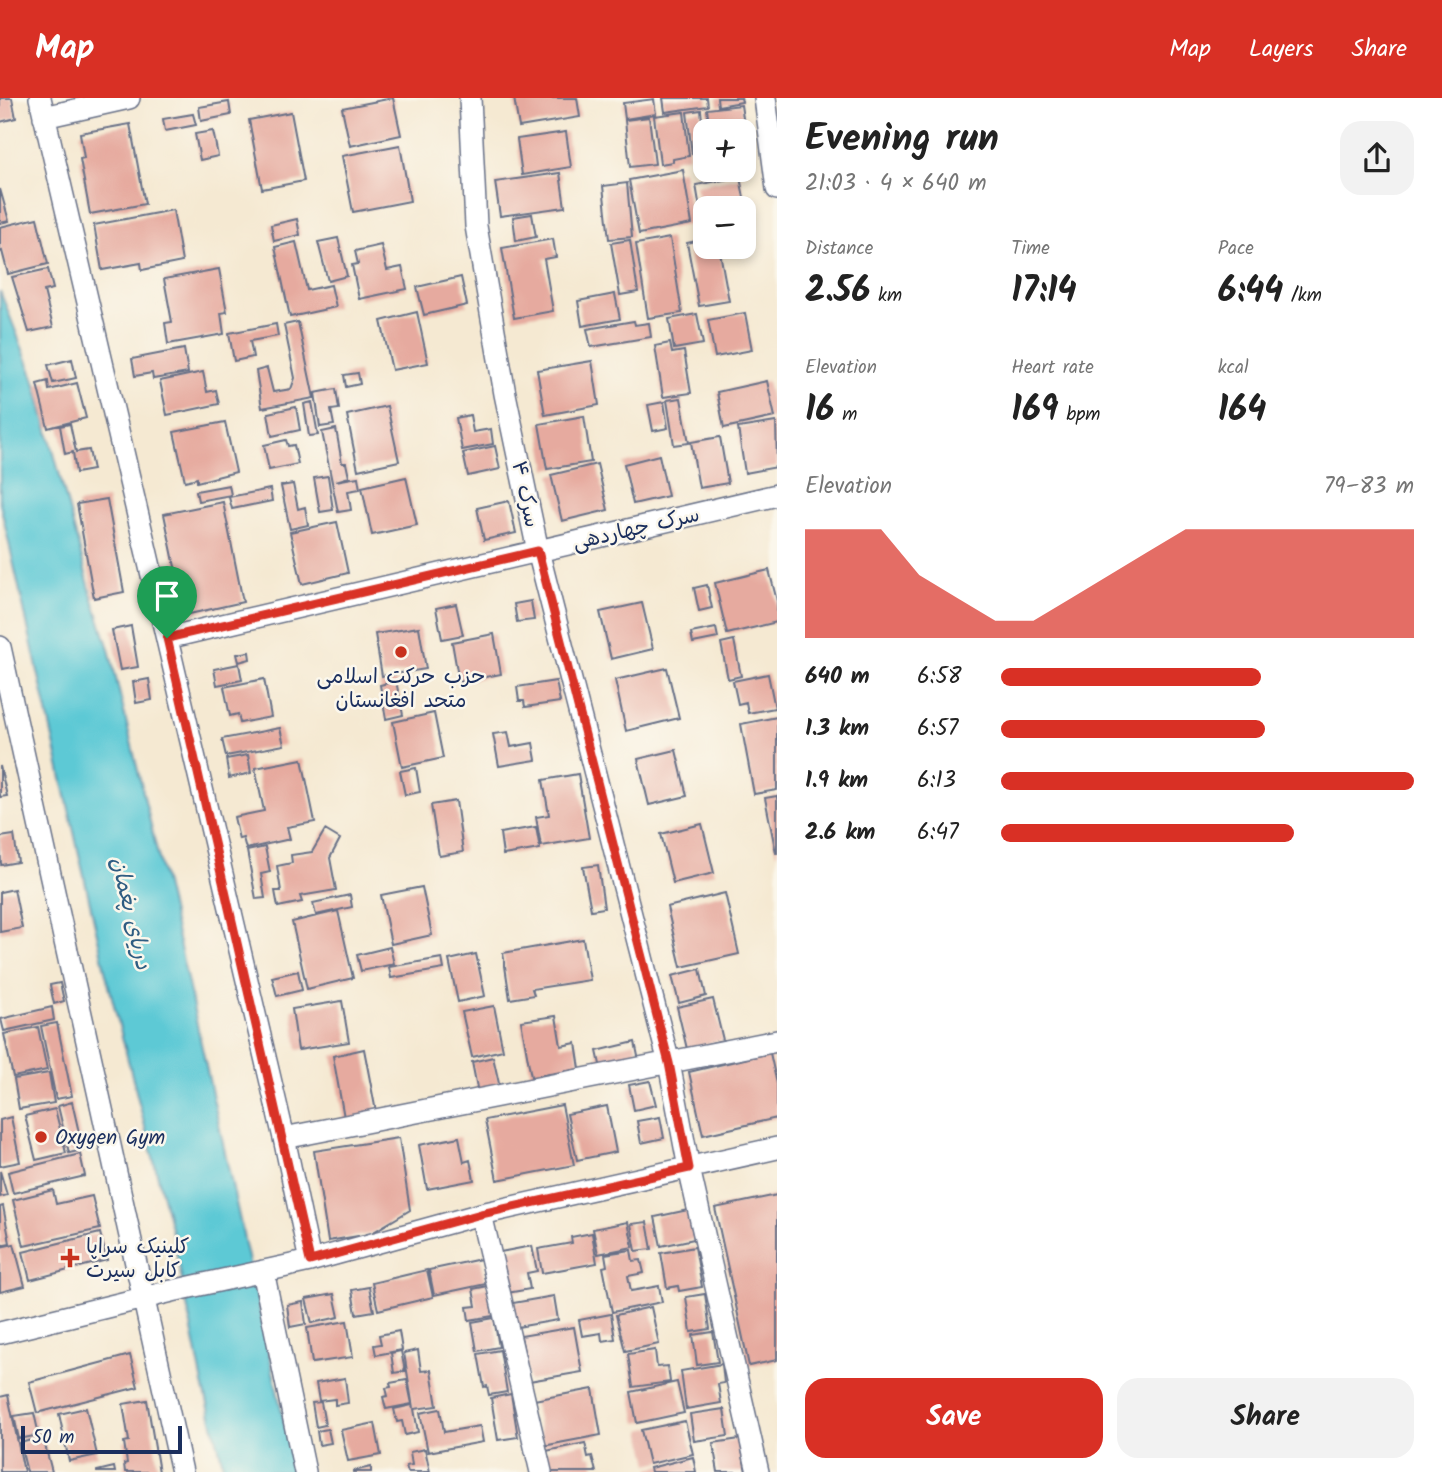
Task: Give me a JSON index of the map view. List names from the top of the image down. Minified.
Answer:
{"streets":{"street":["سرک ۴","سرک چهاردهی"]},"crossings":[["سرک ۴","سرک چهاردهی"]],"water":["دریای پغمان"],"places":{"other":["حزب حرکت اسلامی متحد افغانستان","Oxygen Gym"],"health":["کلینیک سراپا کابل سیرت"]},"scale_bar":"50 m","page":{"header":"Map","nav":["Map","Layers","Share"],"heading":["Evening run","21:03 · 4 × 640 m"],"map_buttons":["+","−"],"stats":[["Distance","2.56 km"],["Time","17:14"],["Pace","6:44 /km"],["Elevation","16 m"],["Heart rate","169 bpm"],["kcal","164"]],"chart":["Elevation","79–83 m"],"list":[{"name":"640 m","note":"6:58"},{"name":"1.3 km","note":"6:57"},{"name":"1.9 km","note":"6:13"},{"name":"2.6 km","note":"6:47"}],"buttons":["Save","Share"],"scale":"50 m"}}
